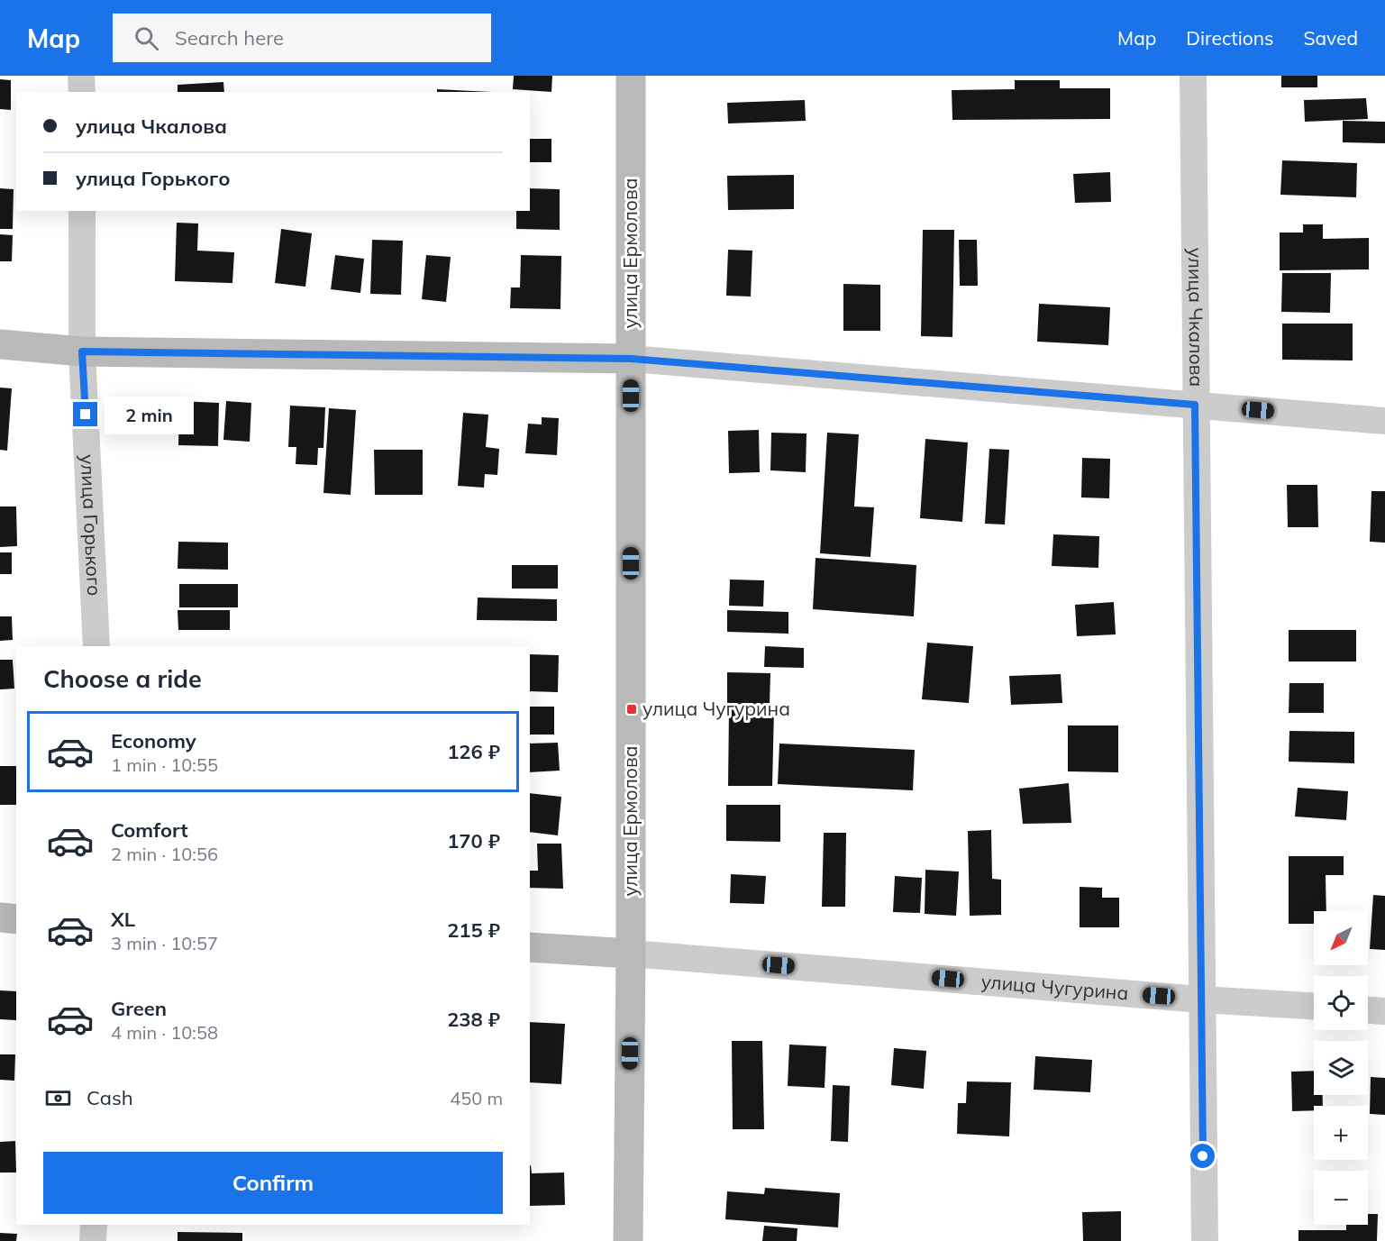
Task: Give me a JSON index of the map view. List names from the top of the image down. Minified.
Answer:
{"streets":{"street":["улица Ермолова","улица Чкалова","улица Горького","улица Чугурина"]},"crossings":[["улица Ермолова","улица Чугурина"],["улица Чкалова","улица Чугурина"]],"places":{"transit":["улица Чугурина"]},"north":"bottom left","page":{"header":"Map","search":"Search here","nav":["Map","Directions","Saved"],"banner":["улица Чкалова","улица Горького"],"bubble":"2 min","heading":"Choose a ride","list":[{"name":"Economy","note":"1 min · 10:55","value":"126 ₽"},{"name":"Comfort","note":"2 min · 10:56","value":"170 ₽"},{"name":"XL","note":"3 min · 10:57","value":"215 ₽"},{"name":"Green","note":"4 min · 10:58","value":"238 ₽"}],"map_buttons":["+","−"],"pay":["Cash","450 m"],"buttons":"Confirm"}}
